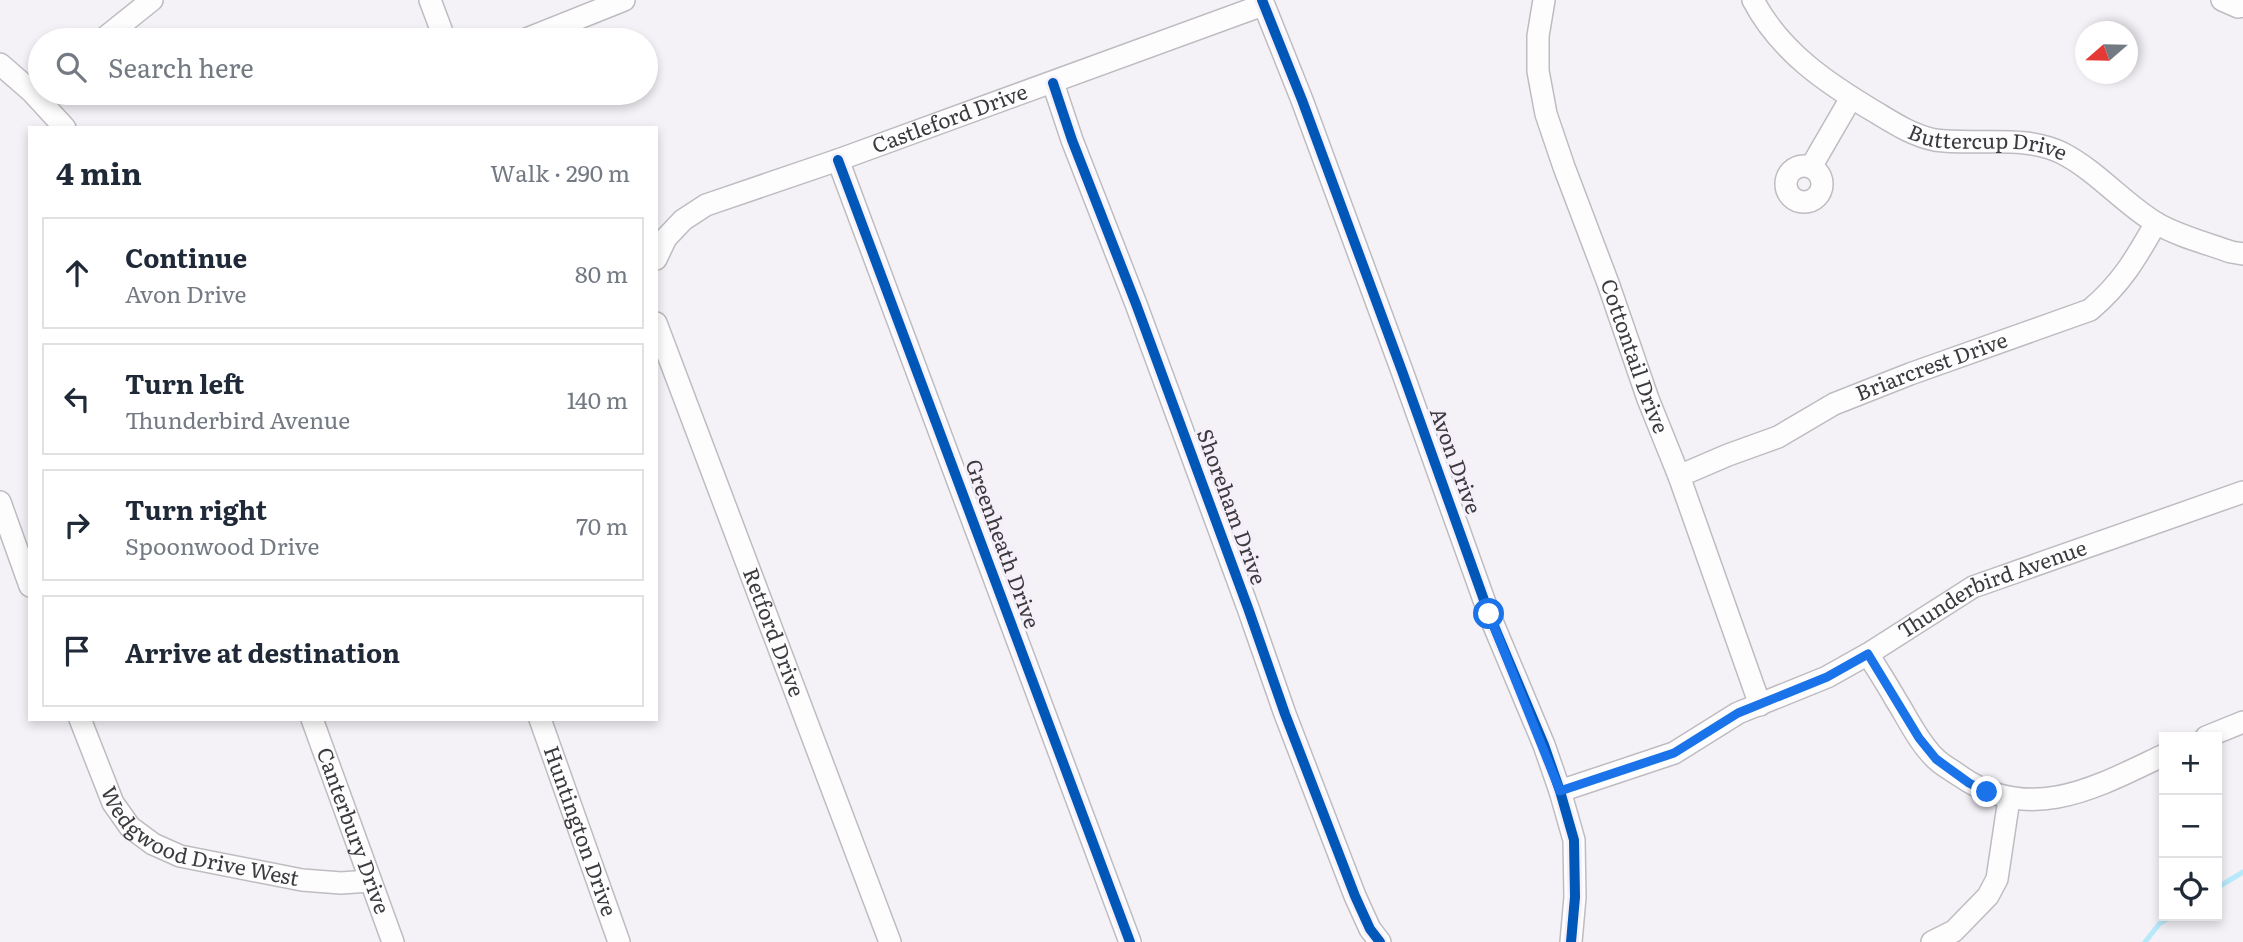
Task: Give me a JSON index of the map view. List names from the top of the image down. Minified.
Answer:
{"streets":{"street":["Castleford Drive","Buttercup Drive","Cottontail Drive","Briarcrest Drive","Avon Drive","Shoreham Drive","Greenheath Drive","Thunderbird Avenue","Retford Drive","Wedgwood Drive West","Canterbury Drive","Huntington Drive"]},"crossings":[["Castleford Drive","Avon Drive"],["Castleford Drive","Shoreham Drive"],["Castleford Drive","Greenheath Drive"],["Buttercup Drive","Briarcrest Drive"],["Cottontail Drive","Briarcrest Drive"],["Cottontail Drive","Thunderbird Avenue"],["Avon Drive","Thunderbird Avenue"],["Wedgwood Drive West","Canterbury Drive"]],"north":"left","page":{"search":"Search here","heading":["4 min","Walk · 290 m"],"list":[["Continue","Avon Drive","80 m"],["Turn left","Thunderbird Avenue","140 m"],["Turn right","Spoonwood Drive","70 m"],"Arrive at destination"],"map_buttons":["+","−"]}}
